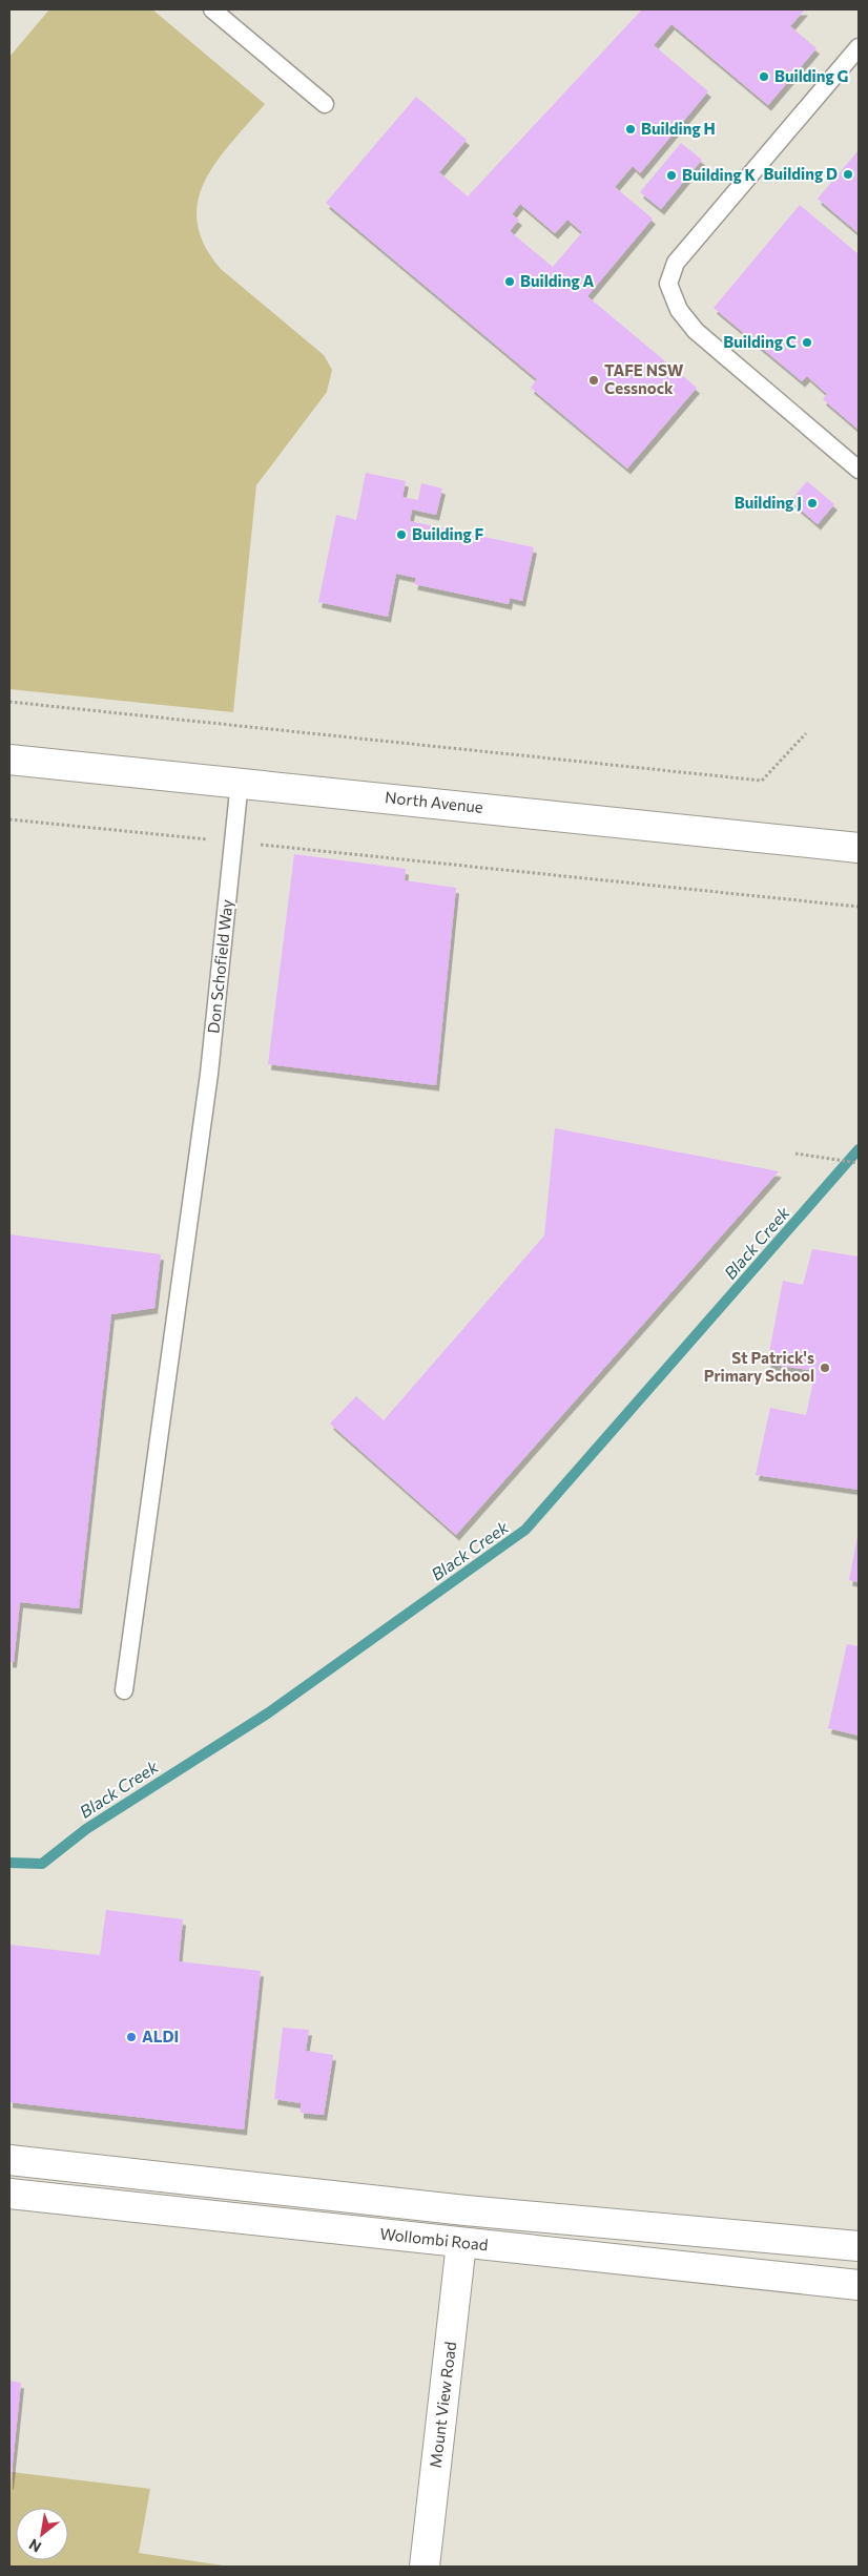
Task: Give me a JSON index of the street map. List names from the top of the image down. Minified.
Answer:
{"streets":{"main road":["North Avenue","Wollombi Road","Mount View Road"],"lane":["Don Schofield Way"]},"crossings":[["North Avenue","Don Schofield Way"],["Wollombi Road","Mount View Road"]],"water":["Black Creek"],"places":["Building G","Building H","Building D","Building K","Building A","Building C","TAFE NSW Cessnock","Building J","Building F","St Patrick's Primary School","ALDI"],"north":"bottom left"}
